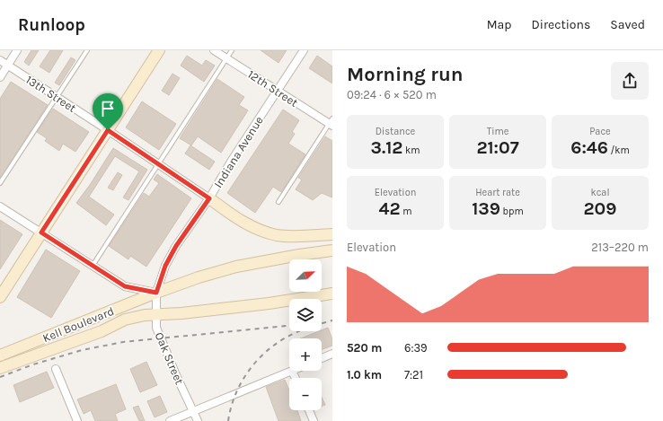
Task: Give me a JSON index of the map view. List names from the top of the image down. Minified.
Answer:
{"streets":{"main road":["Kell Boulevard"],"street":["12th Street","13th Street","Indiana Avenue","Oak Street"]},"crossings":[["12th Street","Indiana Avenue"],["13th Street","Indiana Avenue"],["Indiana Avenue","Kell Boulevard"],["Indiana Avenue","Oak Street"],["Kell Boulevard","Oak Street"]],"north":"top right","page":{"header":"Runloop","nav":["Map","Directions","Saved"],"heading":["Morning run","09:24 · 6 × 520 m"],"stats":[["Distance","3.12 km"],["Time","21:07"],["Pace","6:46 /km"],["Elevation","42 m"],["Heart rate","139 bpm"],["kcal","209"]],"chart":["Elevation","213–220 m"],"map_buttons":["+","−"],"list":[{"name":"520 m","note":"6:39"},{"name":"1.0 km","note":"7:21"}]}}
